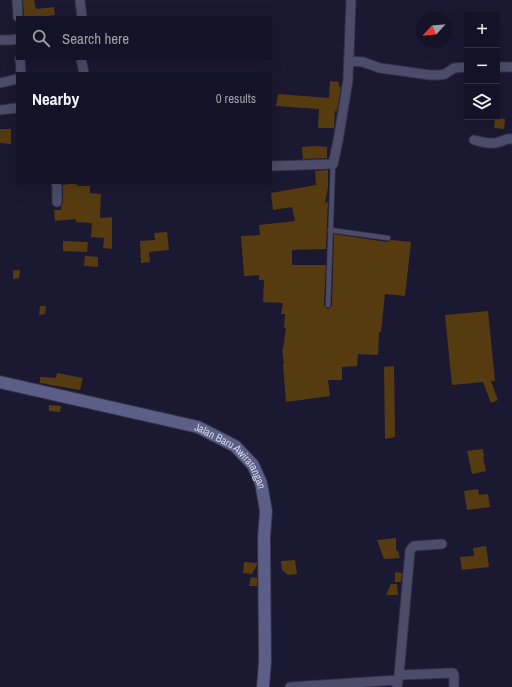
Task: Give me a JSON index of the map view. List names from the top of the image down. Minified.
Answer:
{"streets":{"street":["Jalan Baru Awirarangan"]},"north":"bottom left","page":{"map_buttons":["+","−"],"search":"Search here","heading":["Nearby","0 results"]}}
